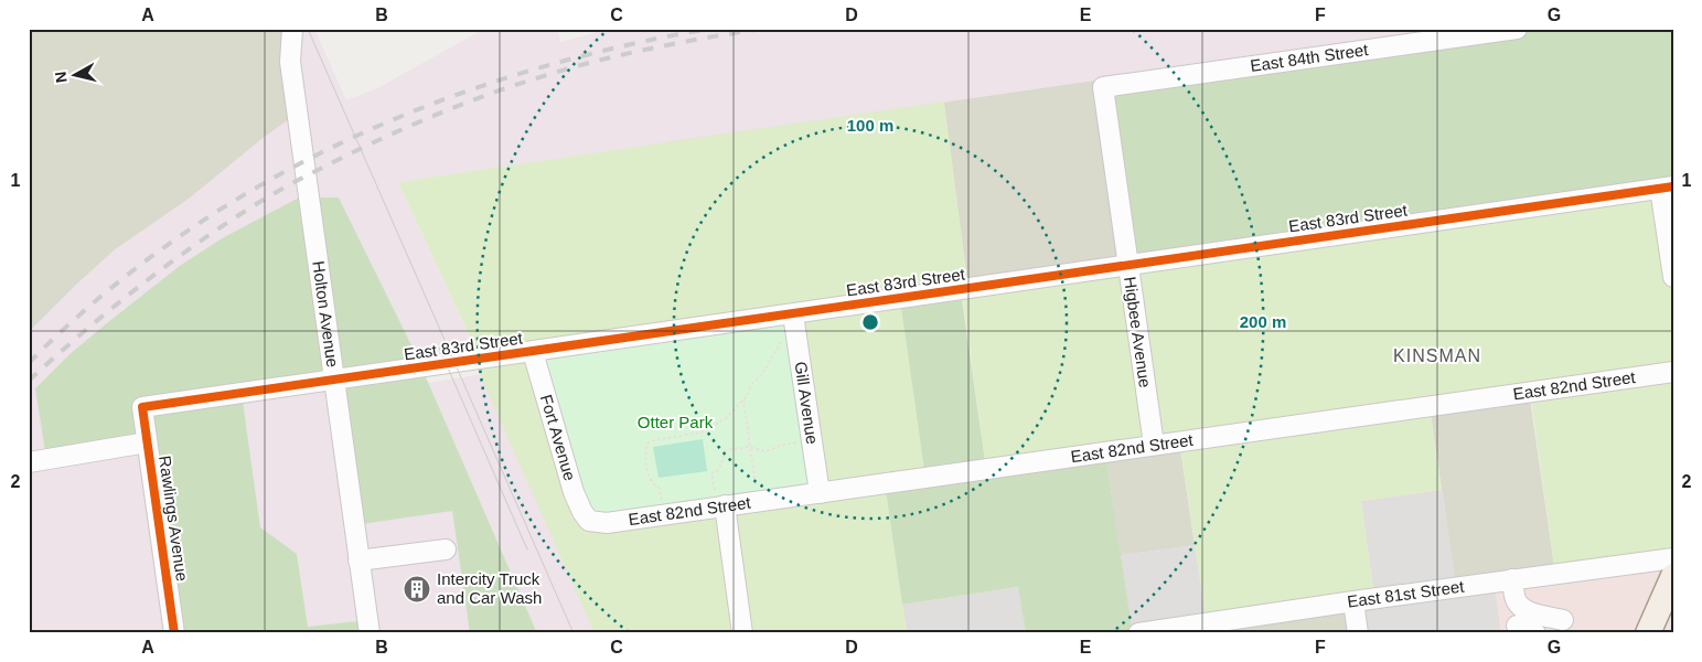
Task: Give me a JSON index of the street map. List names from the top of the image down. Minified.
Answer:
{"streets":{"street":["East 84th Street","East 83rd Street","Holton Avenue","Higbee Avenue","East 82nd Street","Gill Avenue","Fort Avenue","Rawlings Avenue","East 81st Street"]},"crossings":[["East 84th Street","Higbee Avenue"],["East 83rd Street","Holton Avenue"],["East 83rd Street","Higbee Avenue"],["East 83rd Street","Gill Avenue"],["East 83rd Street","Fort Avenue"],["East 83rd Street","Rawlings Avenue"],["Higbee Avenue","East 82nd Street"],["East 82nd Street","Gill Avenue"],["East 82nd Street","Fort Avenue"]],"districts":["KINSMAN"],"parks":["Otter Park"],"places":{"building":["Intercity Truck and Car Wash"]},"north":"left","grid":{"columns":["A","B","C","D","E","F","G"],"rows":["1","2"]},"rings":["100 m","200 m"]}
